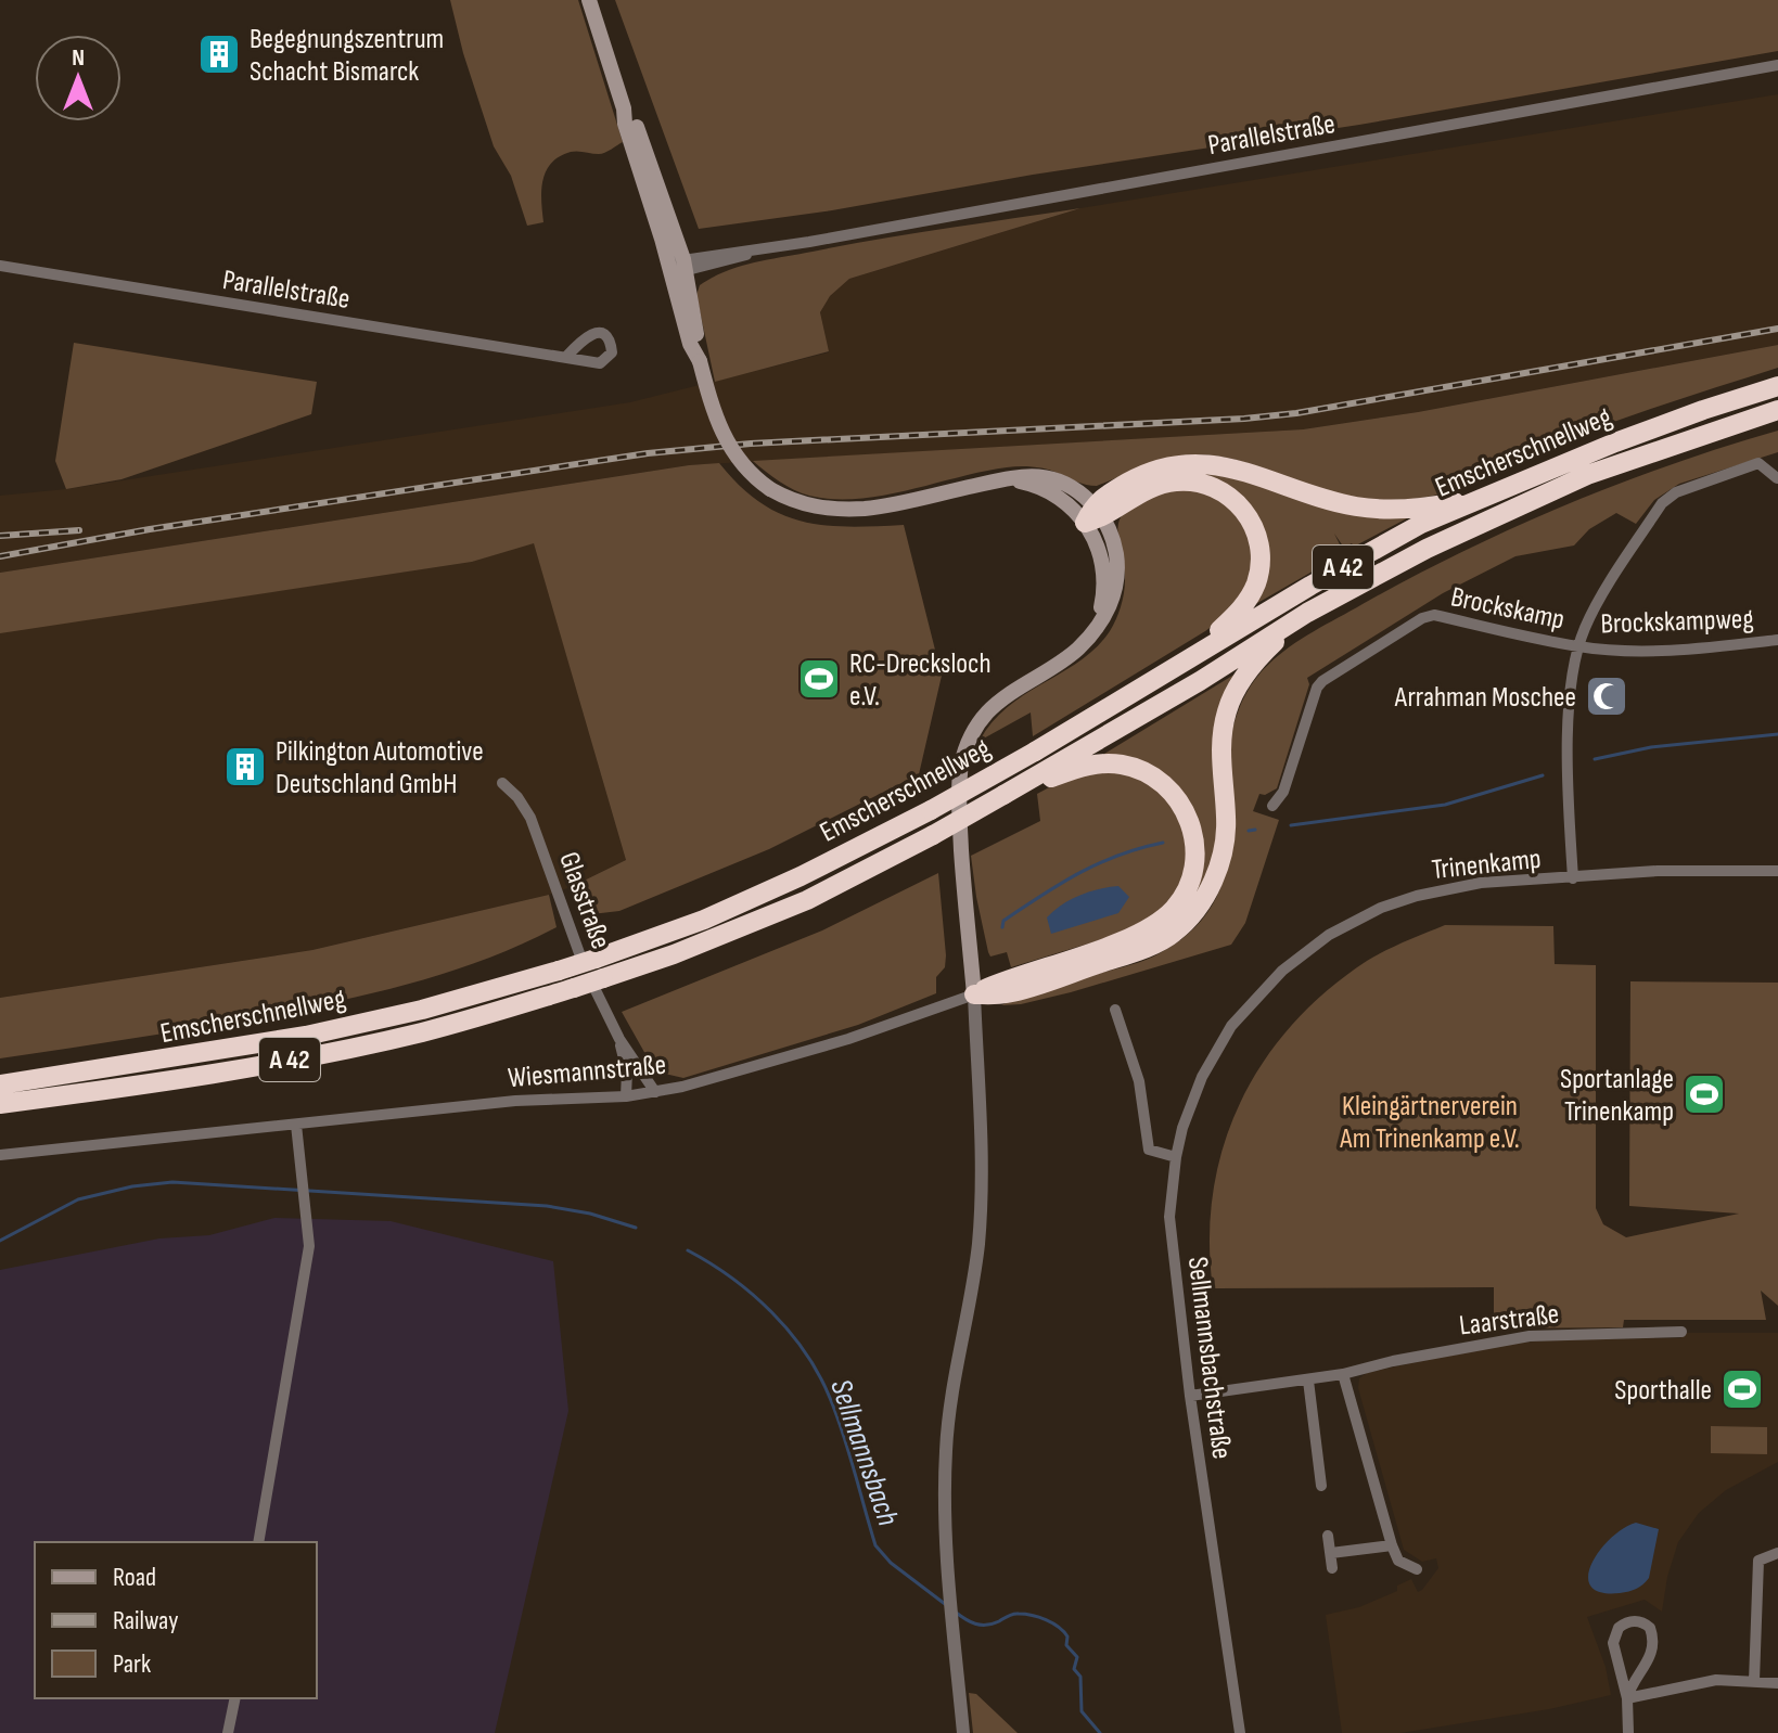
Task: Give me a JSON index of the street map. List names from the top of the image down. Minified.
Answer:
{"streets":{"highway":["Emscherschnellweg","A 42"],"street":["Parallelstraße","Brockskamp","Brockskampweg","Trinenkamp","Glasstraße","Wiesmannstraße","Laarstraße","Sellmannsbachstraße"]},"crossings":[["Brockskamp","Brockskampweg"],["Brockskamp","Trinenkamp"],["Trinenkamp","Sellmannsbachstraße"],["Glasstraße","Wiesmannstraße"],["Laarstraße","Sellmannsbachstraße"]],"water":["Sellmannsbach"],"parks":["Kleingärtnerverein Am Trinenkamp e.V."],"places":{"building":["Begegnungszentrum Schacht Bismarck","Pilkington Automotive Deutschland GmbH"],"sports":["RC-Drecksloch e.V.","Sportanlage Trinenkamp","Sporthalle"],"mosque":["Arrahman Moschee"]},"legend":["Road","Railway","Park"],"north":"top"}
